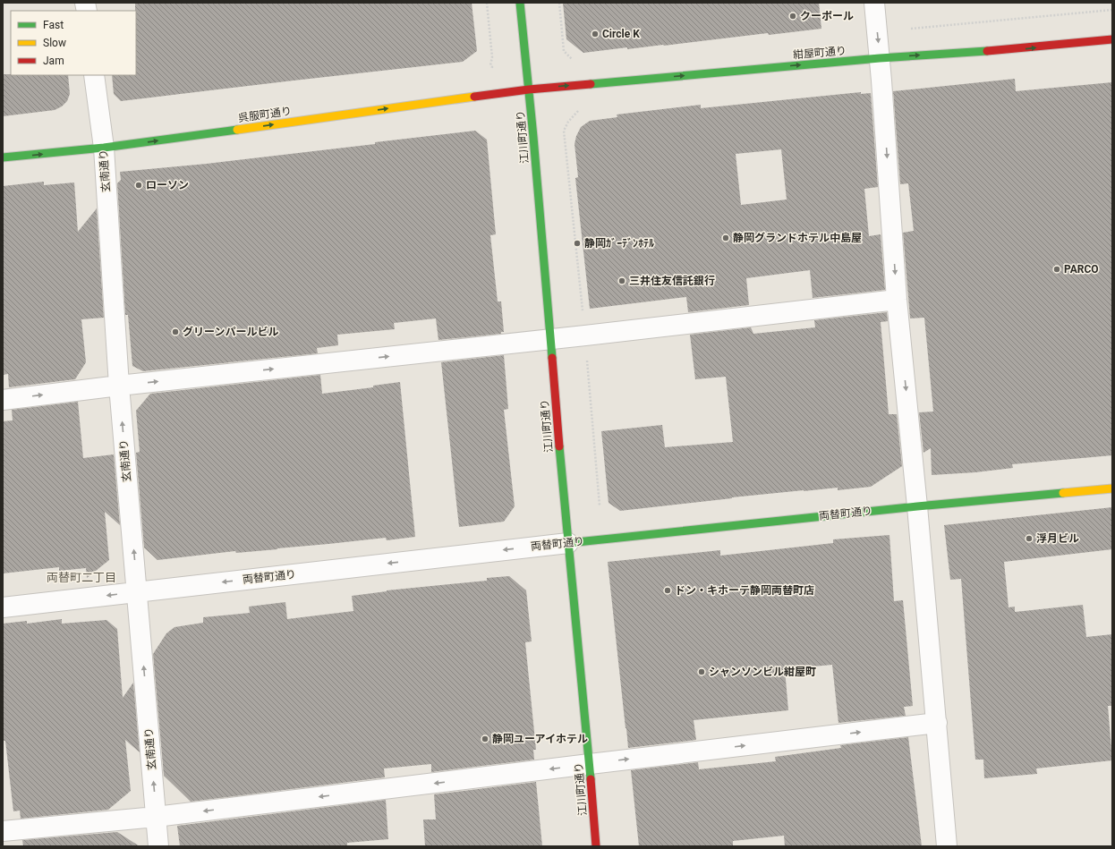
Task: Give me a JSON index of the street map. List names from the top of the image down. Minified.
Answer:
{"streets":{"street":["紺屋町通り","呉服町通り","江川町通り","玄南通り","両替町通り"]},"crossings":[["紺屋町通り","呉服町通り"],["紺屋町通り","江川町通り"],["呉服町通り","江川町通り"],["呉服町通り","玄南通り"],["江川町通り","両替町通り"],["玄南通り","両替町通り"]],"one_way":["紺屋町通り","呉服町通り","玄南通り","両替町通り"],"districts":["両替町二丁目"],"places":["クーポール","Circle K","ローソン","静岡グランドホテル中島屋","静岡ｶﾞｰﾃﾞﾝﾎﾃﾙ","PARCO","三井住友信託銀行","グリーンパールビル","浮月ビル","ドン・キホーテ静岡両替町店","シャンソンビル紺屋町","静岡ユーアイホテル"],"legend":["Fast","Slow","Jam"]}
